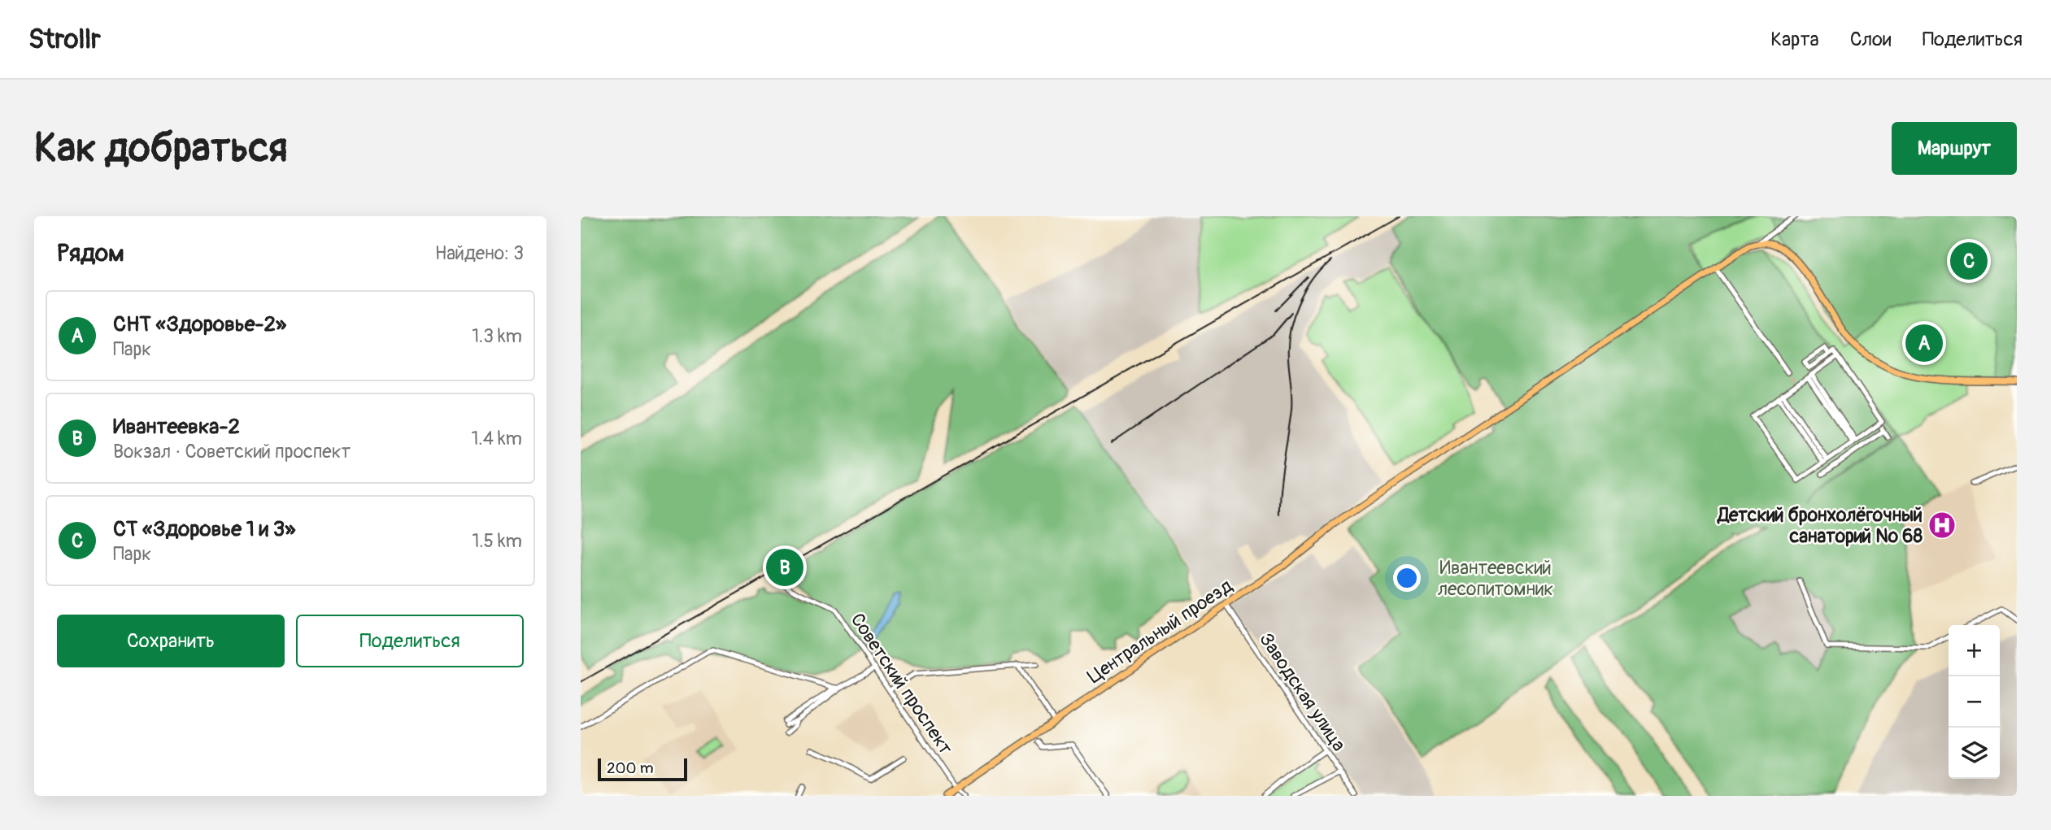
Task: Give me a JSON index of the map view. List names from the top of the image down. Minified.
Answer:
{"streets":{"main road":["Центральный проезд"],"street":["Советский проспект","Заводская улица"]},"crossings":[["Центральный проезд","Советский проспект"],["Центральный проезд","Заводская улица"]],"parks":["Ивантеевский лесопитомник"],"places":{"hospital":["Детский бронхолёгочный санаторий № 68"]},"scale_bar":"200 m","page":{"header":"Strollr","nav":["Карта","Слои","Поделиться"],"buttons":["Маршрут",["Сохранить","Поделиться"]],"title":"Как добраться","heading":["Рядом","Найдено: 3"],"pins":["C","A","B"],"list":[{"mark":"A","name":"СНТ «Здоровье-2»","note":"Парк","value":"1.3 km"},{"mark":"B","name":"Ивантеевка-2","note":"Вокзал · Советский проспект","value":"1.4 km"},{"mark":"C","name":"СТ «Здоровье 1 и 3»","note":"Парк","value":"1.5 km"}],"map_buttons":["+","−"],"scale":"200 m"}}
